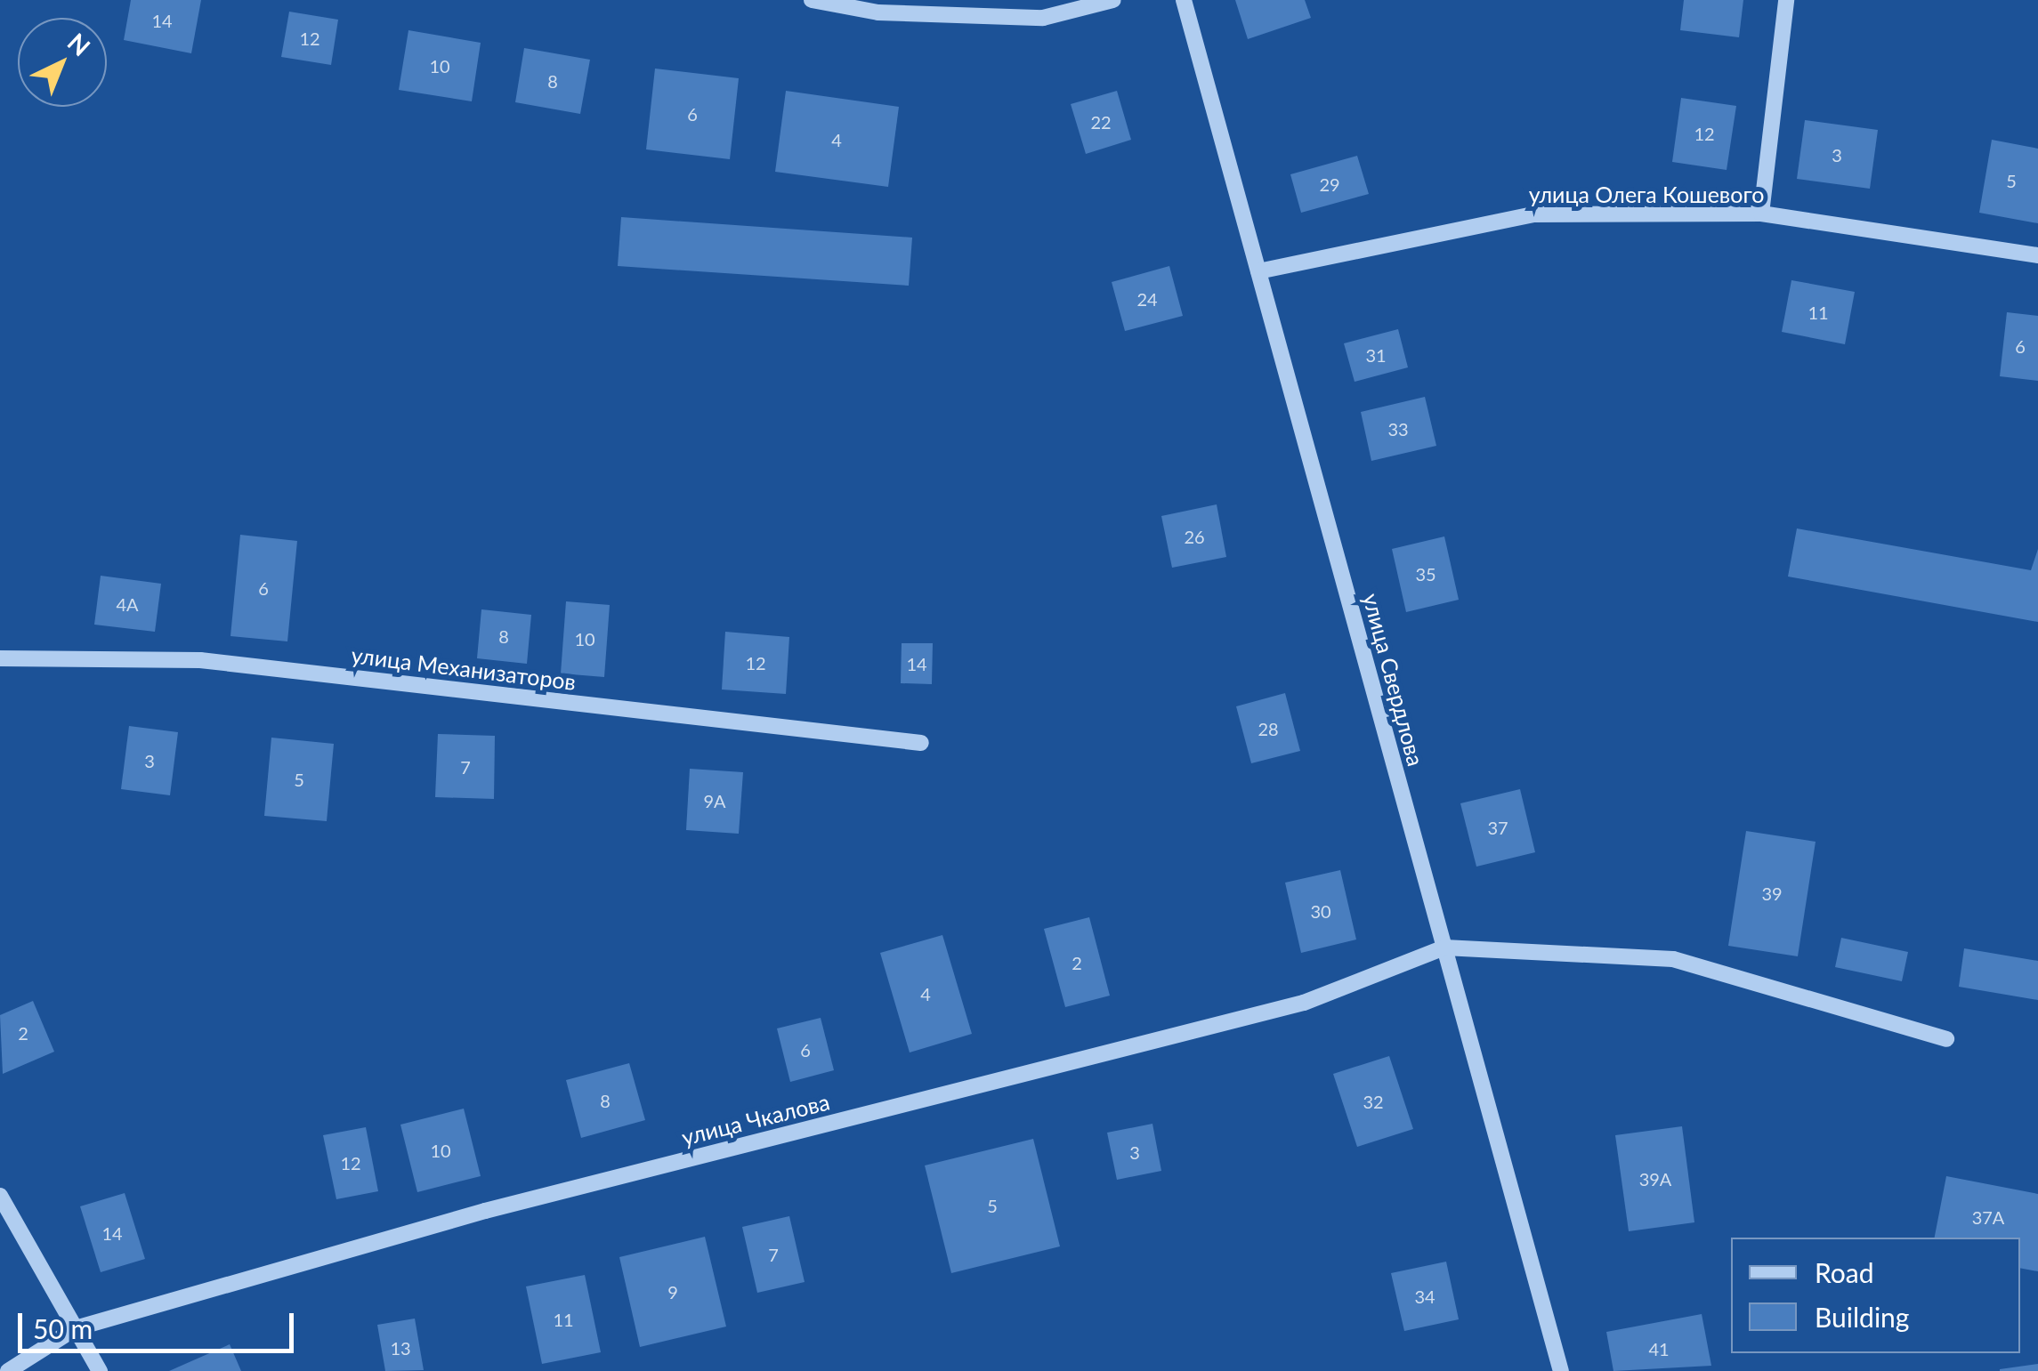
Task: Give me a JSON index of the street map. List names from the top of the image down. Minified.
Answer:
{"streets":{"street":["улица Олега Кошевого","улица Механизаторов","улица Свердлова","улица Чкалова"]},"crossings":[["улица Олега Кошевого","улица Свердлова"],["улица Свердлова","улица Чкалова"]],"house_numbers":["14","12","10","8","6","22","12","4","3","5","29","24","11","6","31","33","26","35","6","4А","8","10","12","14","28","3","7","5","9А","37","39","30","2","4","2","6","8","32","10","3","12","39А","5","37А","14","7","9","34","11","13","41"],"legend":["Road","Building"],"scale_bar":"50 m","north":"top right"}
